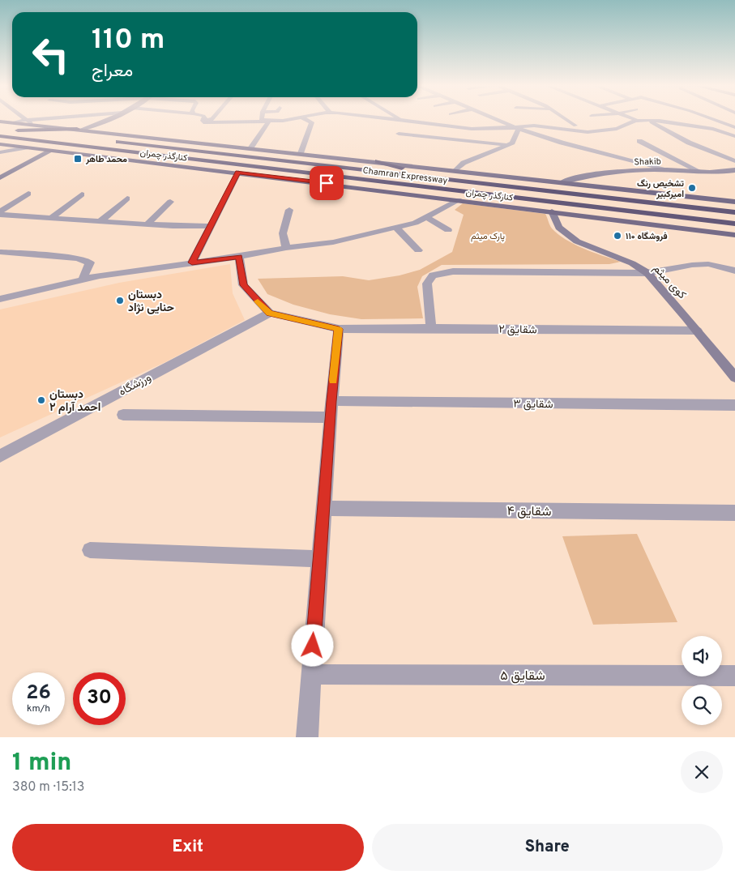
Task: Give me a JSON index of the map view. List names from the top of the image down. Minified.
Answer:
{"streets":{"highway":["Chamran Expressway"],"main road":["کنارگذر چمران","Shakib","کوی میثم"],"street":["شقایق ۲","ورزشگاه","شقایق ۳","شقایق ۴","شقایق ۵"]},"crossings":[["کنارگذر چمران","Shakib"],["کنارگذر چمران","کوی میثم"],["کوی میثم","شقایق ۲"],["شقایق ۲","ورزشگاه"]],"parks":["پارک میثم"],"places":{"transit":["محمد طاهر"],"other":["تشخیص رنگ امیرکبیر","فروشگاه ۱۱۰","دبستان حنایی نژاد","دبستان احمد آرام ۲"]},"page":{"turn":["110 m","معراج"],"speed":"26 km/h","limit":"30","heading":["1 min","380 m · 15:13"],"buttons":["Exit","Share"]}}
